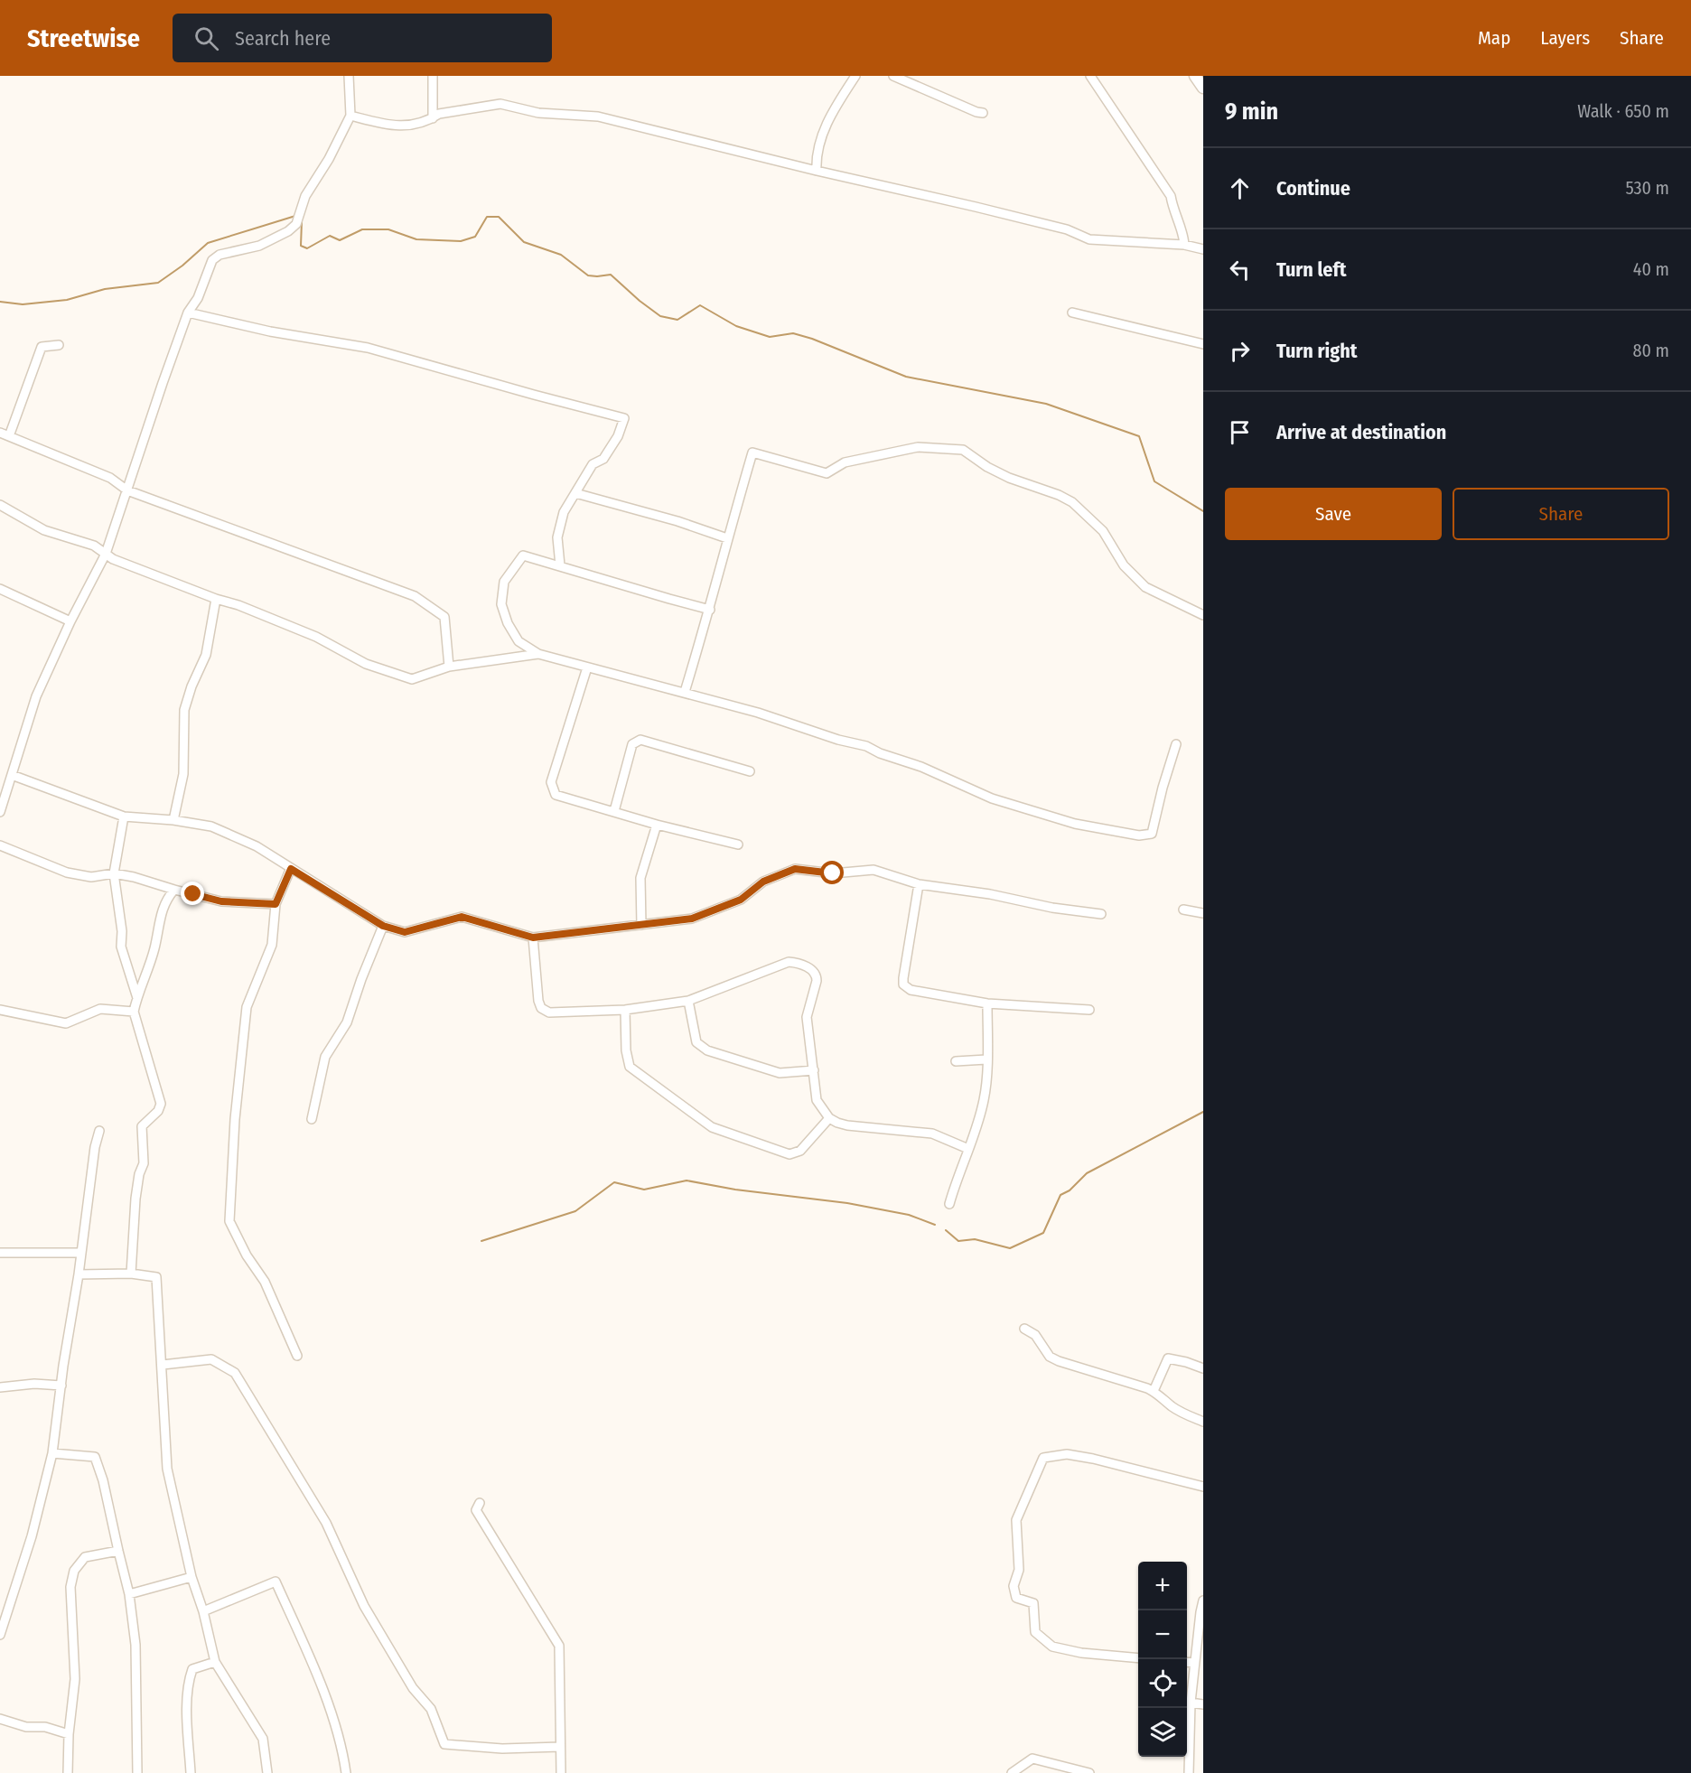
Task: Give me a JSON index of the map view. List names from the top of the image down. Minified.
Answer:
{"page":{"header":"Streetwise","search":"Search here","nav":["Map","Layers","Share"],"heading":["9 min","Walk · 650 m"],"list":[["Continue","530 m"],["Turn left","40 m"],["Turn right","80 m"],"Arrive at destination"],"buttons":["Save","Share"],"map_buttons":["+","−"]}}
